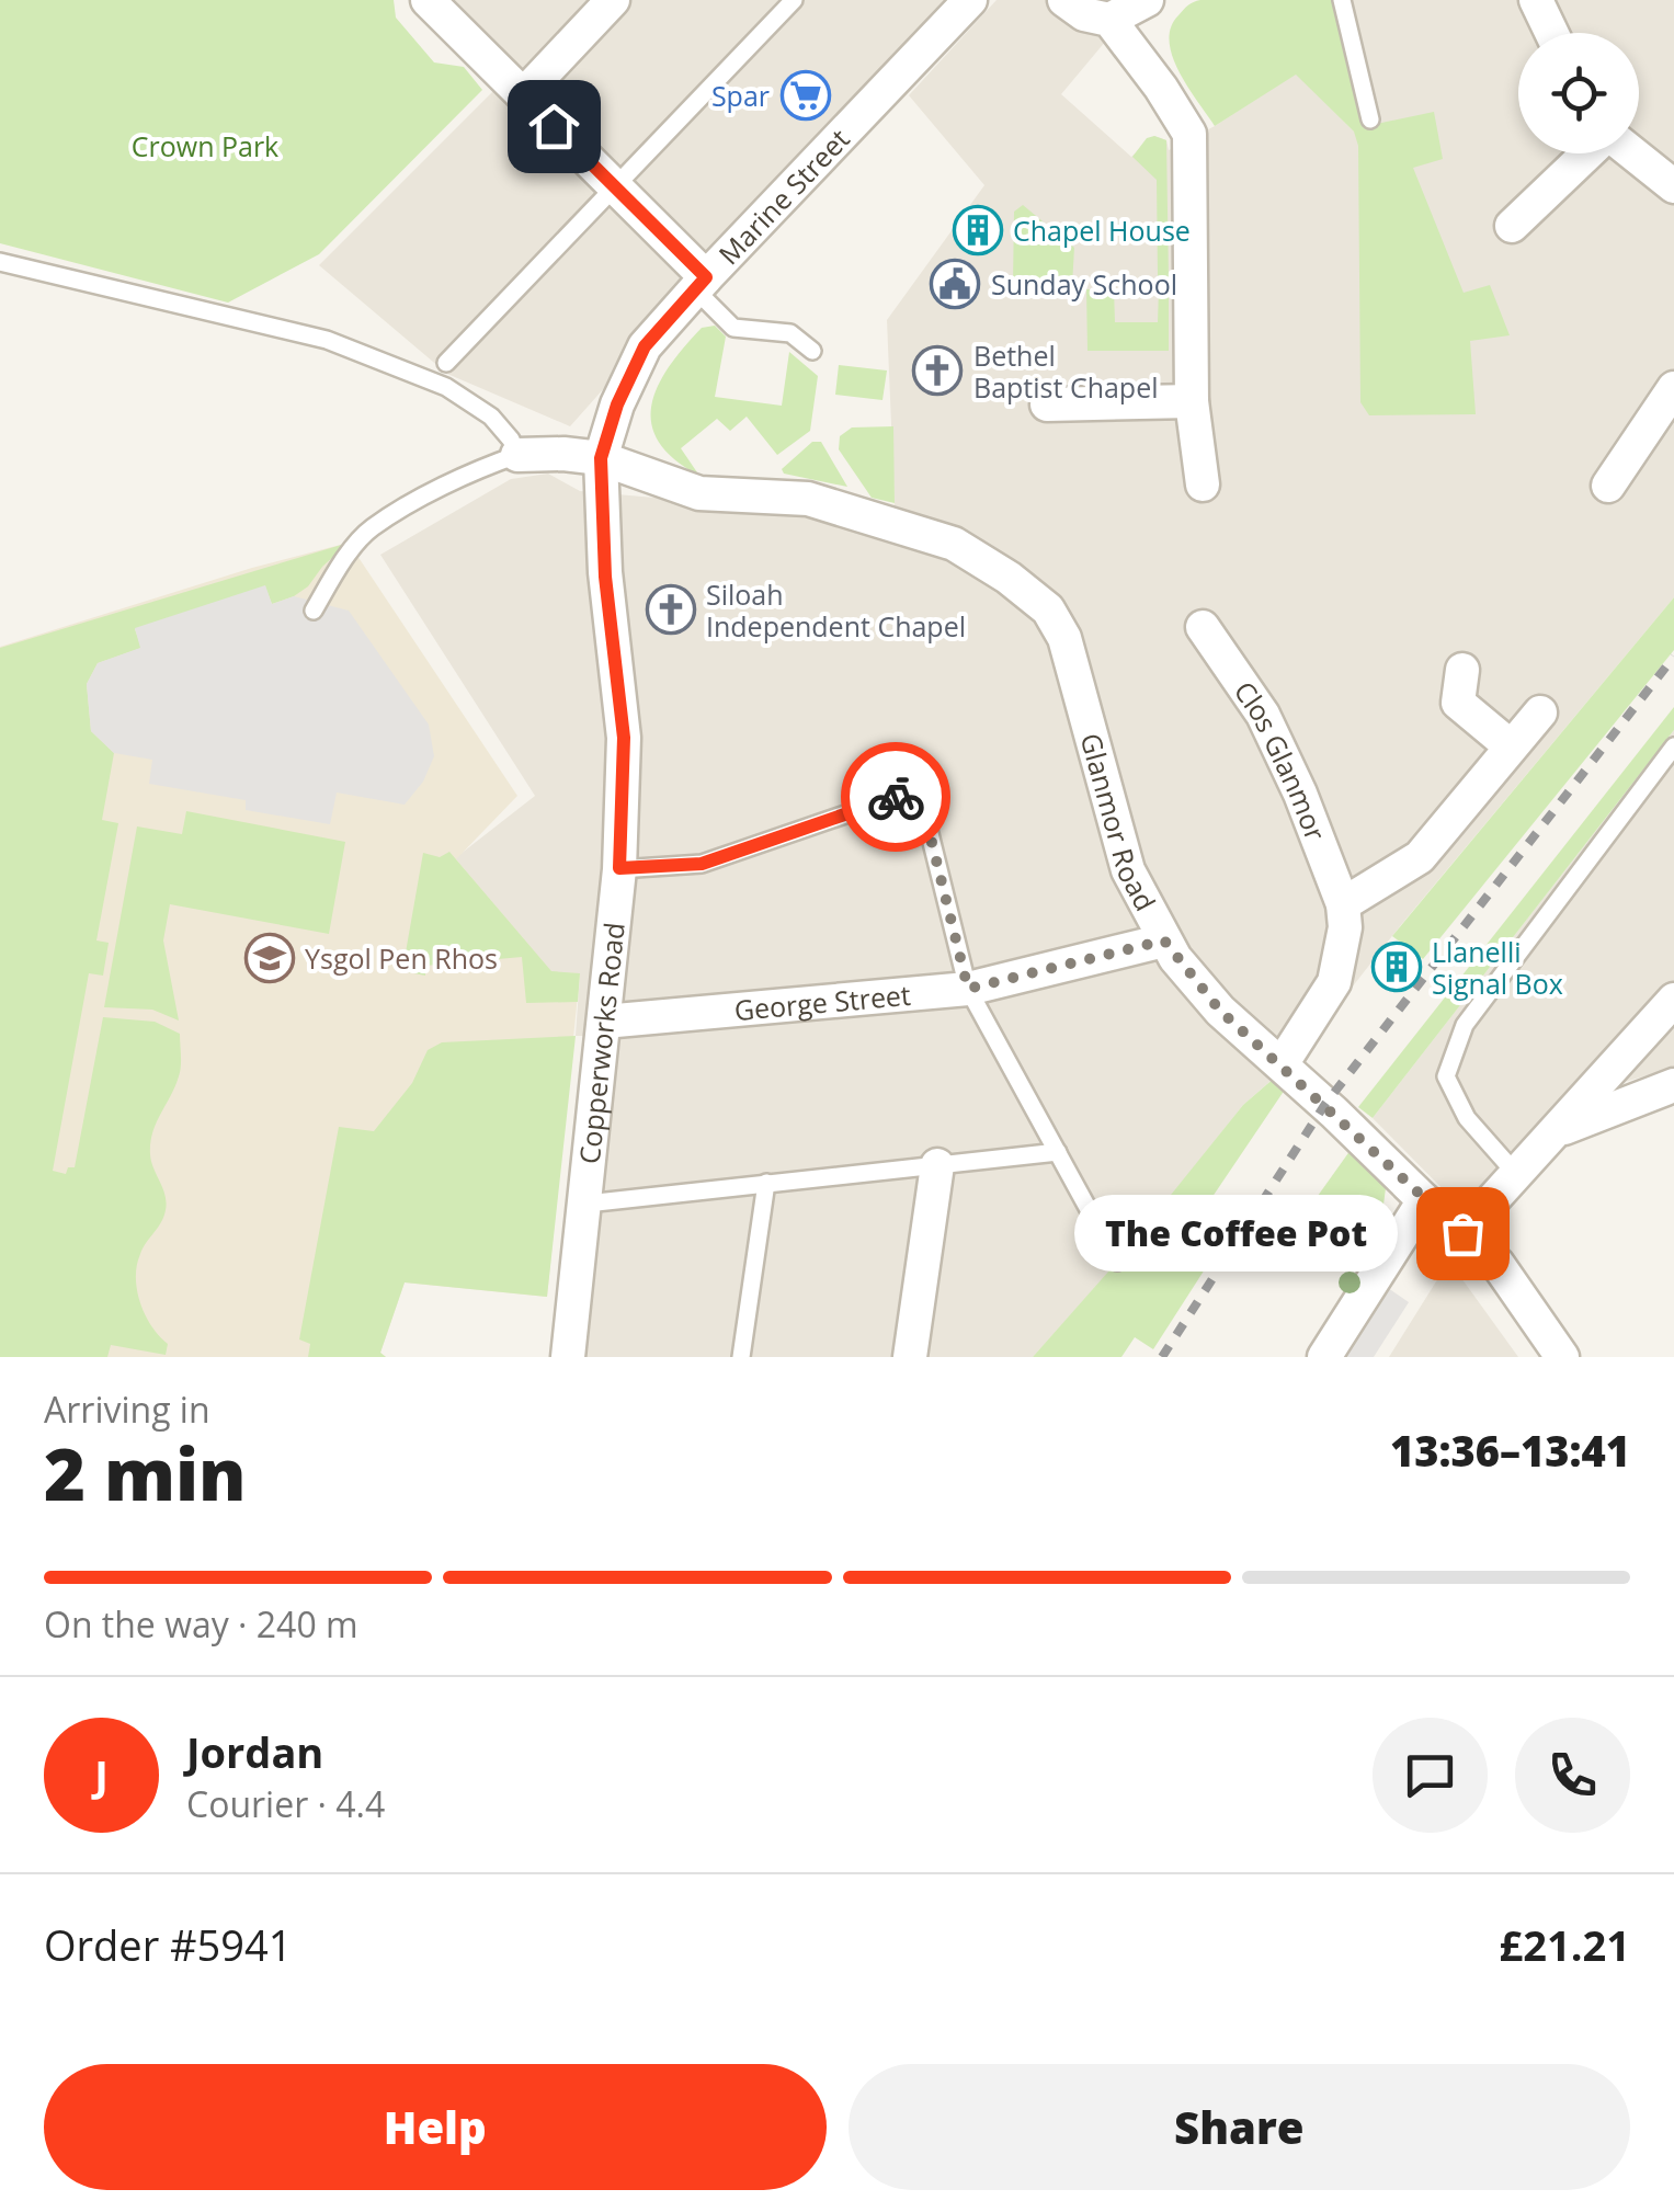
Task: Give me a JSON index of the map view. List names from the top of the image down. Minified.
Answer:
{"streets":{"street":["Marine Street","Clos Glanmor","Glanmor Road","George Street","Copperworks Road"]},"crossings":[["Marine Street","Copperworks Road"],["Clos Glanmor","Glanmor Road"],["Glanmor Road","George Street"],["Glanmor Road","Copperworks Road"],["George Street","Copperworks Road"]],"parks":["Crown Park"],"places":{"supermarket":["Spar"],"building":["Chapel House","Llanelli Signal Box"],"public building":["Sunday School"],"church":["Bethel Baptist Chapel","Siloah Independent Chapel"],"school or university":["Ysgol Pen Rhos"],"other":["The Coffee Pot"]},"page":{"bubble":"The Coffee Pot","heading":["2 min","Arriving in","13:36–13:41"],"panel":["Jordan","Courier · 4.4","Order #5941","£21.21"],"bar":"On the way · 240 m","round":"J","buttons":["Help","Share"]}}
